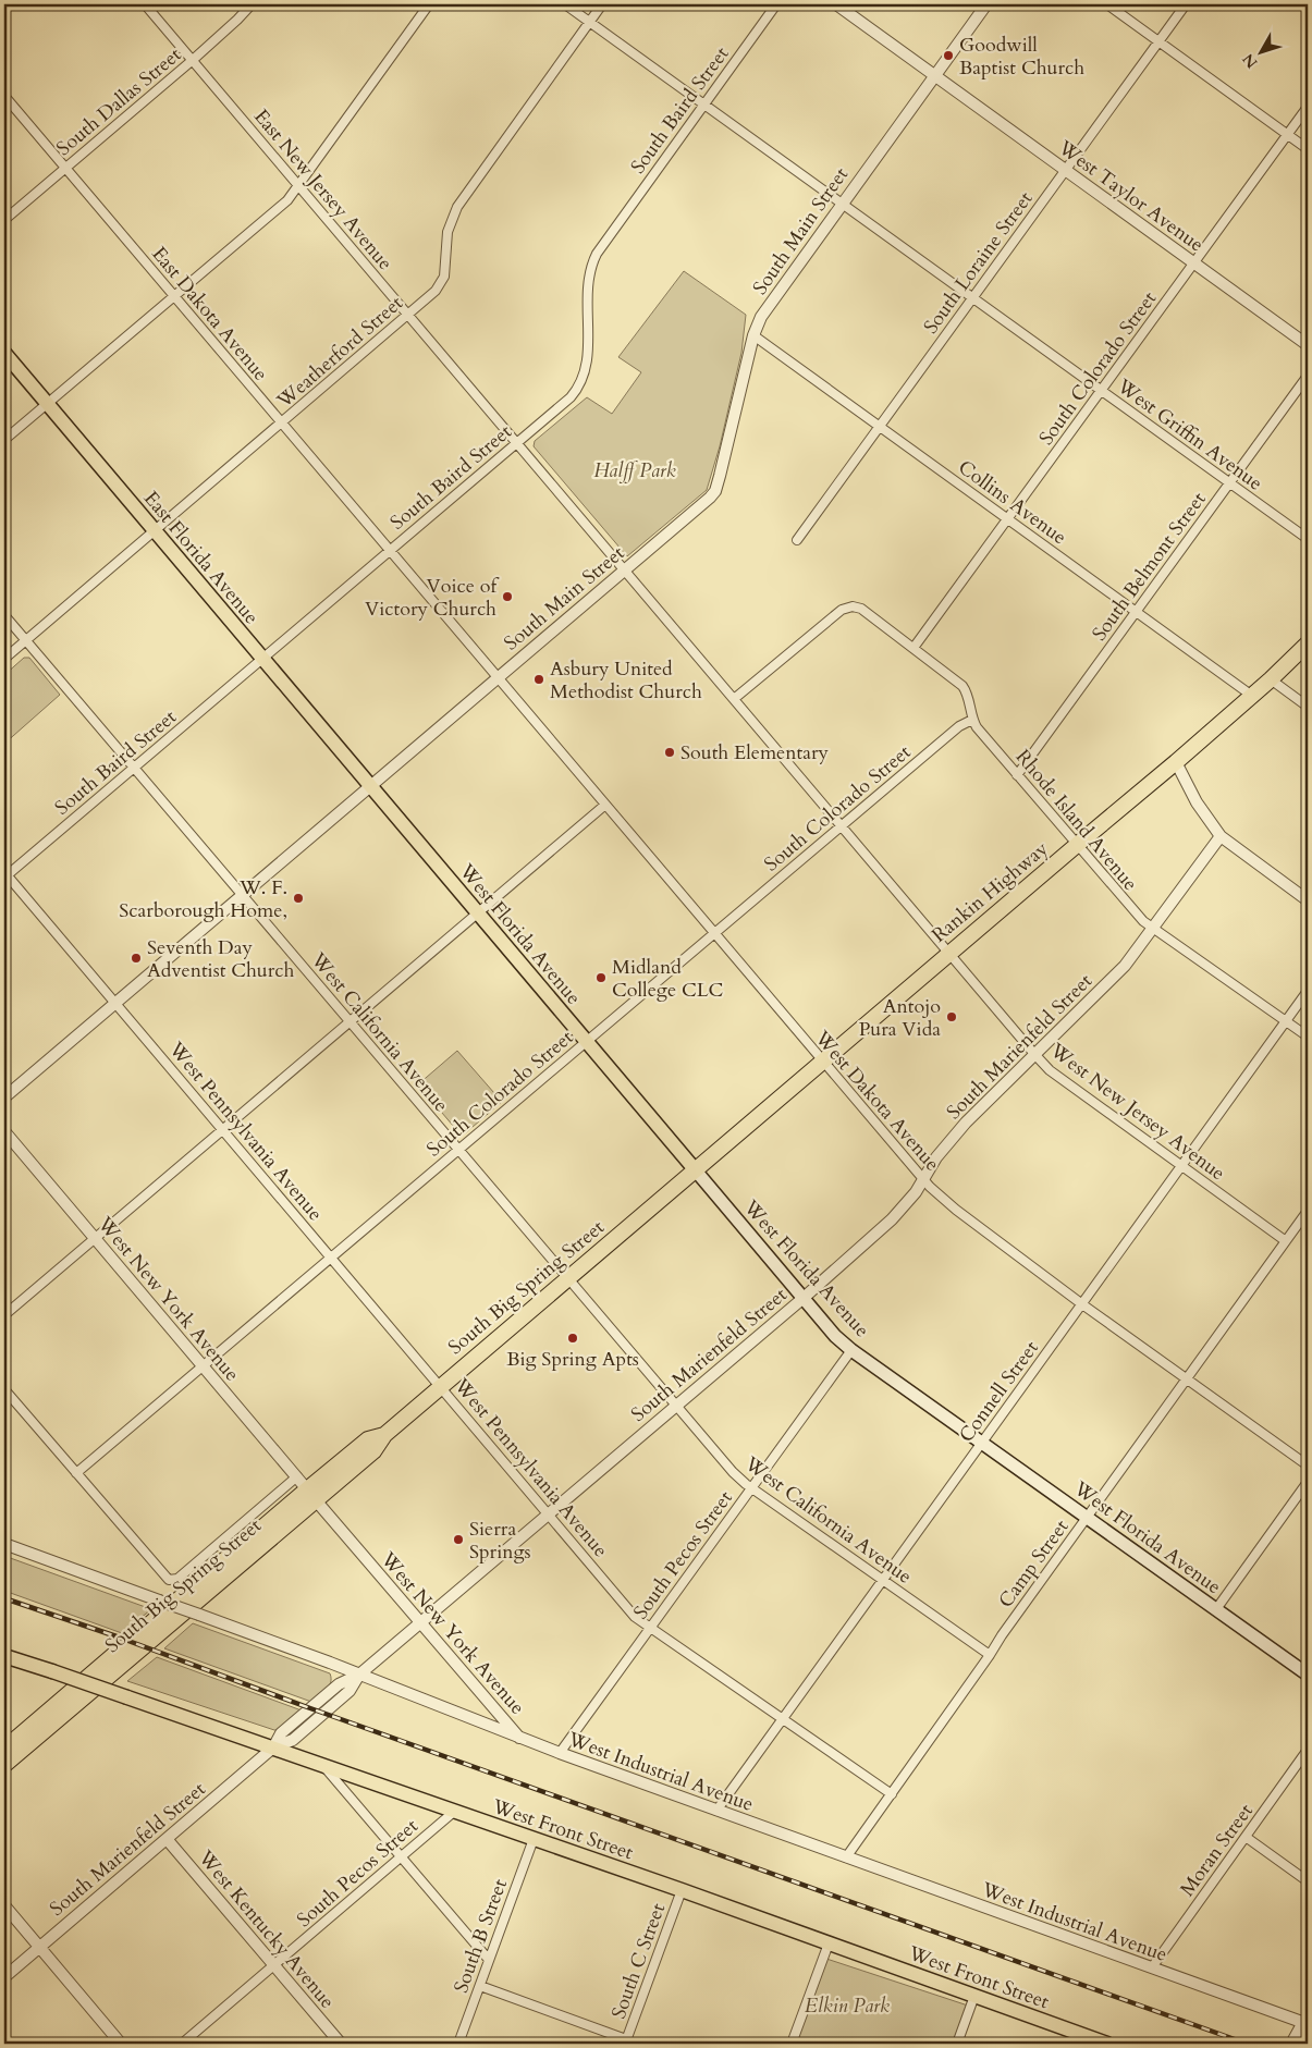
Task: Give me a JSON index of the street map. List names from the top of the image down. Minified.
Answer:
{"streets":{"highway":["Rankin Highway","South Big Spring Street"],"main road":["East Florida Avenue","West Florida Avenue","West Front Street"],"street":["South Dallas Street","South Baird Street","East New Jersey Avenue","West Taylor Avenue","South Main Street","South Loraine Street","East Dakota Avenue","Weatherford Street","South Colorado Street","West Griffin Avenue","Collins Avenue","South Belmont Street","Rhode Island Avenue","West California Avenue","South Marienfeld Street","West Dakota Avenue","West New Jersey Avenue","West Pennsylvania Avenue","West New York Avenue","Connell Street","South Pecos Street","Camp Street","West Industrial Avenue","Moran Street","West Kentucky Avenue","South B Street","South C Street"]},"crossings":[["South Dallas Street","East New Jersey Avenue"],["South Dallas Street","East Dakota Avenue"],["South Baird Street","East New Jersey Avenue"],["South Baird Street","East Dakota Avenue"],["South Baird Street","West Griffin Avenue"],["South Baird Street","East Florida Avenue"],["South Baird Street","West California Avenue"],["South Baird Street","West Pennsylvania Avenue"],["East New Jersey Avenue","South Main Street"],["East New Jersey Avenue","Weatherford Street"],["East New Jersey Avenue","West New Jersey Avenue"],["West Taylor Avenue","South Main Street"],["West Taylor Avenue","South Loraine Street"],["West Taylor Avenue","South Colorado Street"],["South Main Street","East Dakota Avenue"],["South Main Street","West Griffin Avenue"],["South Main Street","Collins Avenue"],["South Main Street","East Florida Avenue"],["South Main Street","West Florida Avenue"],["South Main Street","West California Avenue"],["South Main Street","West Dakota Avenue"],["South Main Street","West New Jersey Avenue"],["South Main Street","West Pennsylvania Avenue"],["South Loraine Street","West Griffin Avenue"],["South Loraine Street","Collins Avenue"],["East Dakota Avenue","Weatherford Street"],["East Dakota Avenue","West Dakota Avenue"],["Weatherford Street","West Griffin Avenue"],["Weatherford Street","East Florida Avenue"],["Weatherford Street","West California Avenue"],["South Colorado Street","West Griffin Avenue"],["South Colorado Street","Collins Avenue"],["South Colorado Street","Rhode Island Avenue"],["South Colorado Street","West Florida Avenue"],["South Colorado Street","West California Avenue"],["South Colorado Street","West Dakota Avenue"],["South Colorado Street","West New Jersey Avenue"],["South Colorado Street","West Pennsylvania Avenue"],["South Colorado Street","South Big Spring Street"],["South Colorado Street","West New York Avenue"],["West Griffin Avenue","South Belmont Street"],["Collins Avenue","South Belmont Street"],["Collins Avenue","Rankin Highway"],["East Florida Avenue","West Florida Avenue"],["South Belmont Street","Rhode Island Avenue"],["Rhode Island Avenue","Rankin Highway"],["Rhode Island Avenue","South Marienfeld Street"],["Rhode Island Avenue","West New Jersey Avenue"],["Rhode Island Avenue","Connell Street"],["Rankin Highway","West Florida Avenue"],["Rankin Highway","West Dakota Avenue"],["Rankin Highway","West New Jersey Avenue"],["Rankin Highway","South Big Spring Street"],["West Florida Avenue","South Marienfeld Street"],["West Florida Avenue","South Big Spring Street"],["West Florida Avenue","Connell Street"],["West Florida Avenue","South Pecos Street"],["West Florida Avenue","Camp Street"],["West California Avenue","South Marienfeld Street"],["West California Avenue","South Big Spring Street"],["West California Avenue","Connell Street"],["West California Avenue","South Pecos Street"],["West California Avenue","Camp Street"],["South Marienfeld Street","West Dakota Avenue"],["South Marienfeld Street","West New Jersey Avenue"],["South Marienfeld Street","West Pennsylvania Avenue"],["South Marienfeld Street","West New York Avenue"],["South Marienfeld Street","West Industrial Avenue"],["South Marienfeld Street","West Front Street"],["South Marienfeld Street","West Kentucky Avenue"],["West Dakota Avenue","Connell Street"],["West Dakota Avenue","Camp Street"],["West New Jersey Avenue","Connell Street"],["West New Jersey Avenue","Camp Street"],["West Pennsylvania Avenue","South Big Spring Street"],["West Pennsylvania Avenue","Connell Street"],["West Pennsylvania Avenue","South Pecos Street"],["West Pennsylvania Avenue","Camp Street"],["South Big Spring Street","West New York Avenue"],["West New York Avenue","West Industrial Avenue"],["Connell Street","West Industrial Avenue"],["South Pecos Street","West Industrial Avenue"],["South Pecos Street","West Front Street"],["South Pecos Street","West Kentucky Avenue"],["Camp Street","West Industrial Avenue"],["West Industrial Avenue","Moran Street"],["West Front Street","South B Street"],["West Front Street","South C Street"]],"parks":["Halff Park","Elkin Park"],"places":["Goodwill Baptist Church","Voice of Victory Church","Asbury United Methodist Church","South Elementary","W. F. Scarborough Home,","Seventh Day Adventist Church","Midland College CLC","Antojo Pura Vida","Big Spring Apts","Sierra Springs"],"north":"bottom left"}
